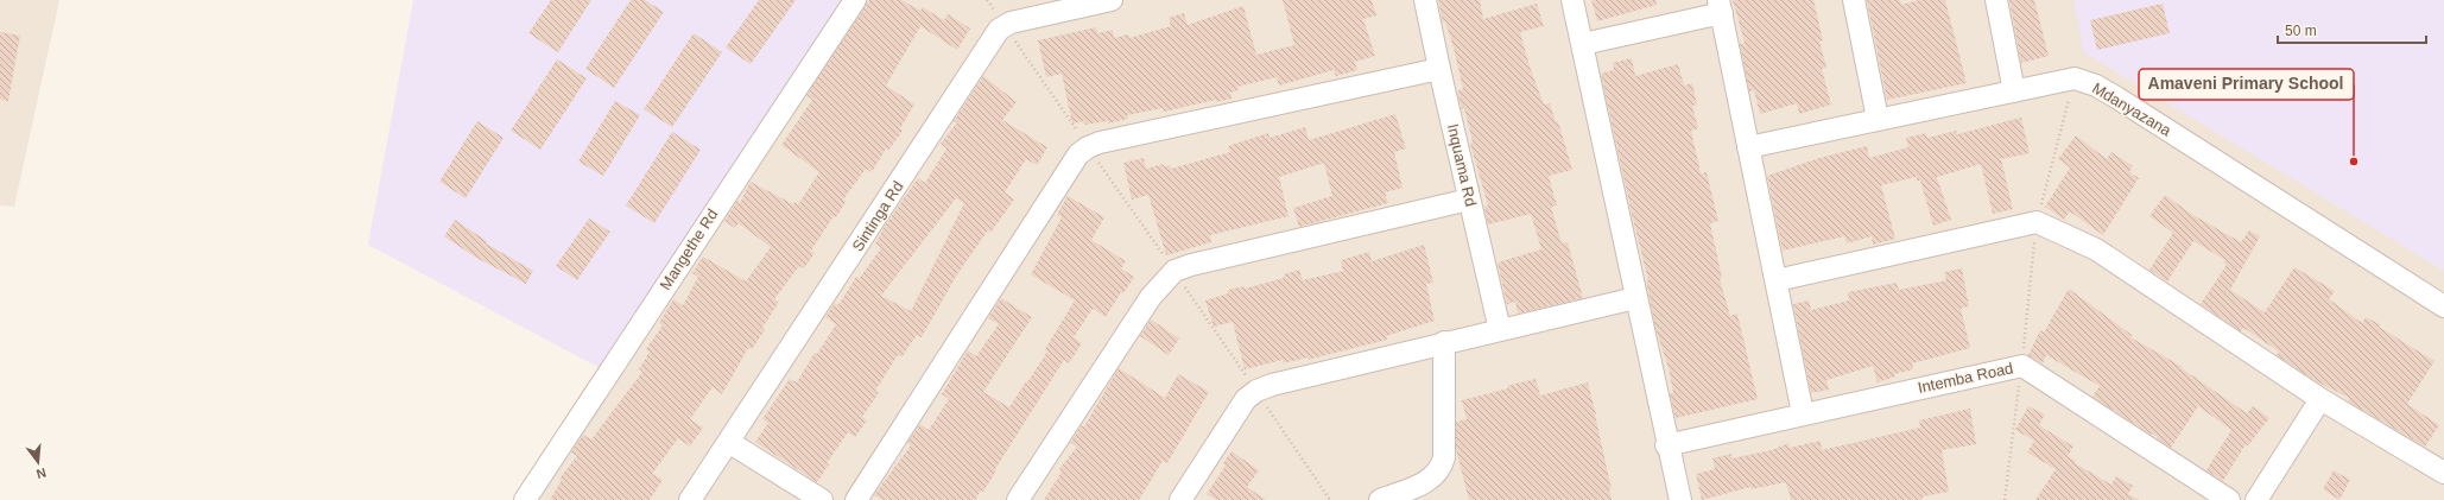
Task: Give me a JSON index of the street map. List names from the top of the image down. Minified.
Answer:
{"streets":{"street":["Mdanyazana","Inquama Rd","Sintinga Rd","Mangethe Rd","Intemba Road"]},"places":["Amaveni Primary School"],"scale_bar":"50 m","north":"bottom"}
